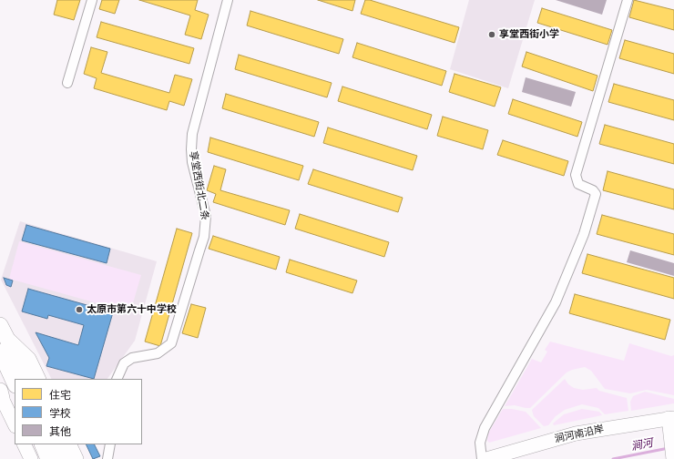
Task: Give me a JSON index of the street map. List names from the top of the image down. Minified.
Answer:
{"streets":{"street":["享堂西街北二条","涧河南沿岸"]},"water":["涧河"],"places":["享堂西街小学","太原市第六十中学校"],"legend":["住宅","学校","其他"]}
